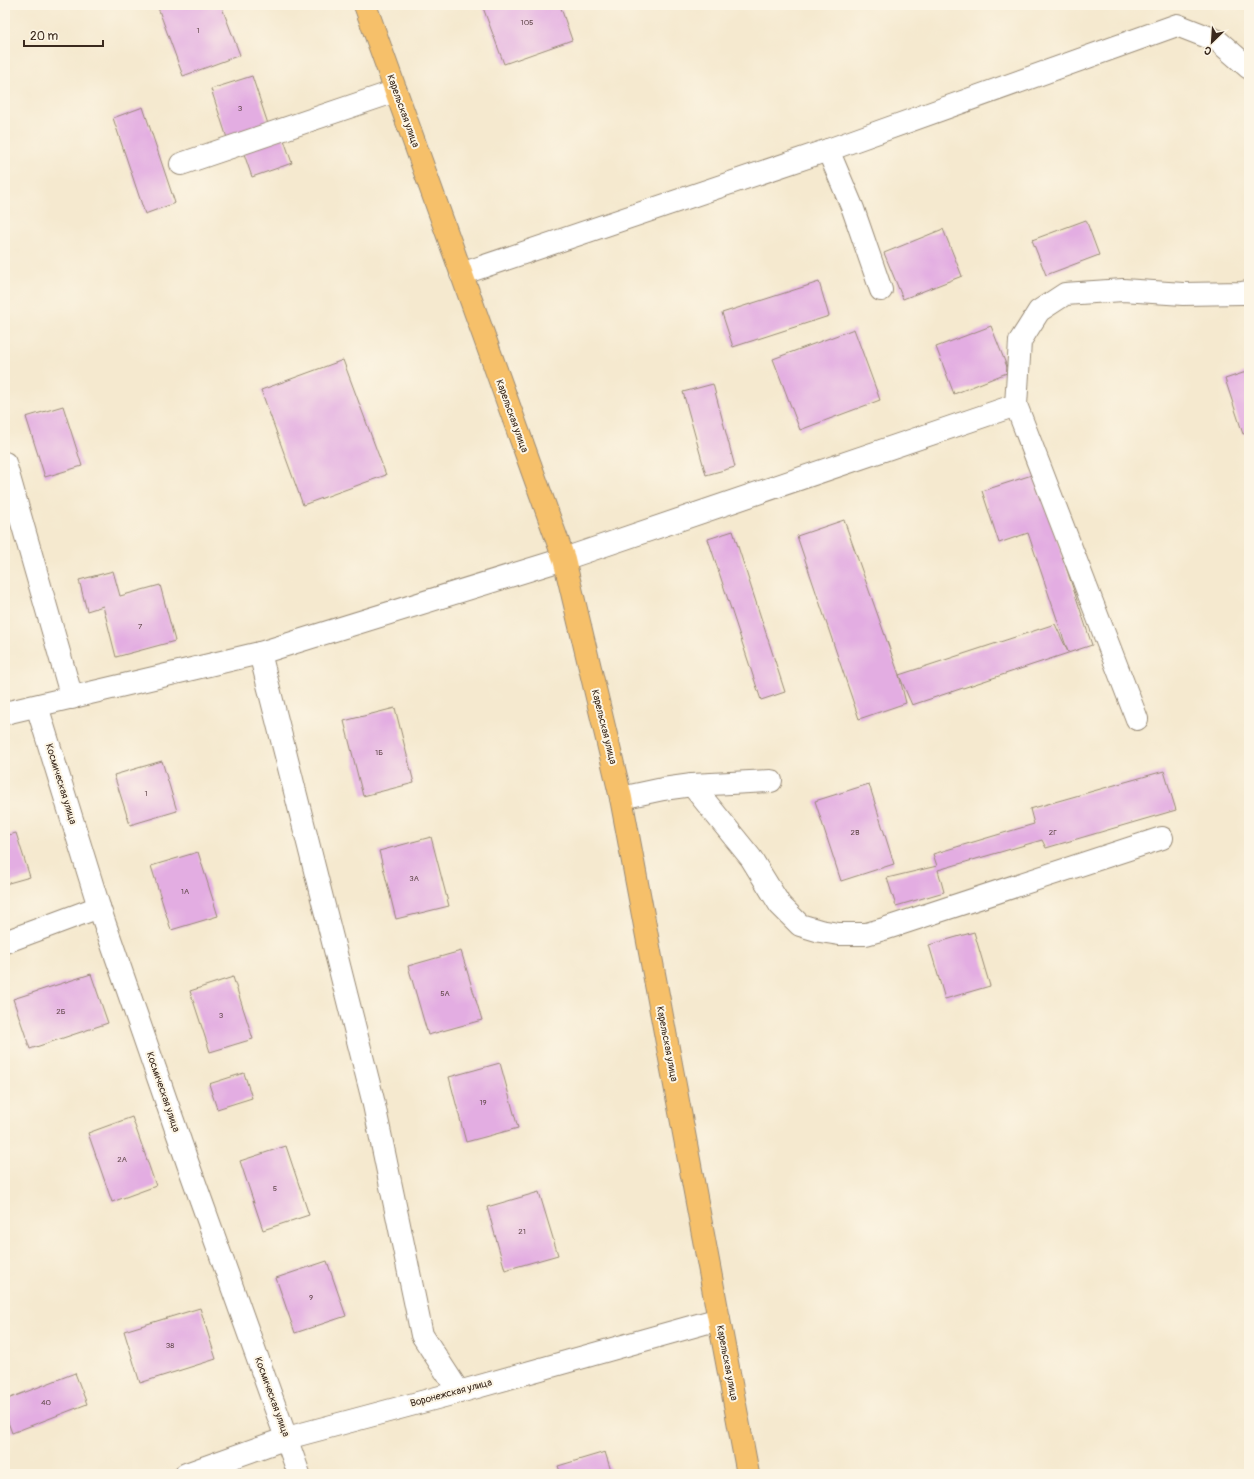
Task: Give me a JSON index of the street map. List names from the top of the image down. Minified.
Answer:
{"streets":{"main road":["Карельская улица"],"street":["Космическая улица","Воронежская улица"]},"crossings":[["Карельская улица","Воронежская улица"],["Космическая улица","Воронежская улица"]],"house_numbers":["105","1","3","7","1Б","1","2В","2Г","3А","1А","5А","2Б","3","19","2А","5","21","9","38","40"],"scale_bar":"20 m","north":"bottom left"}
